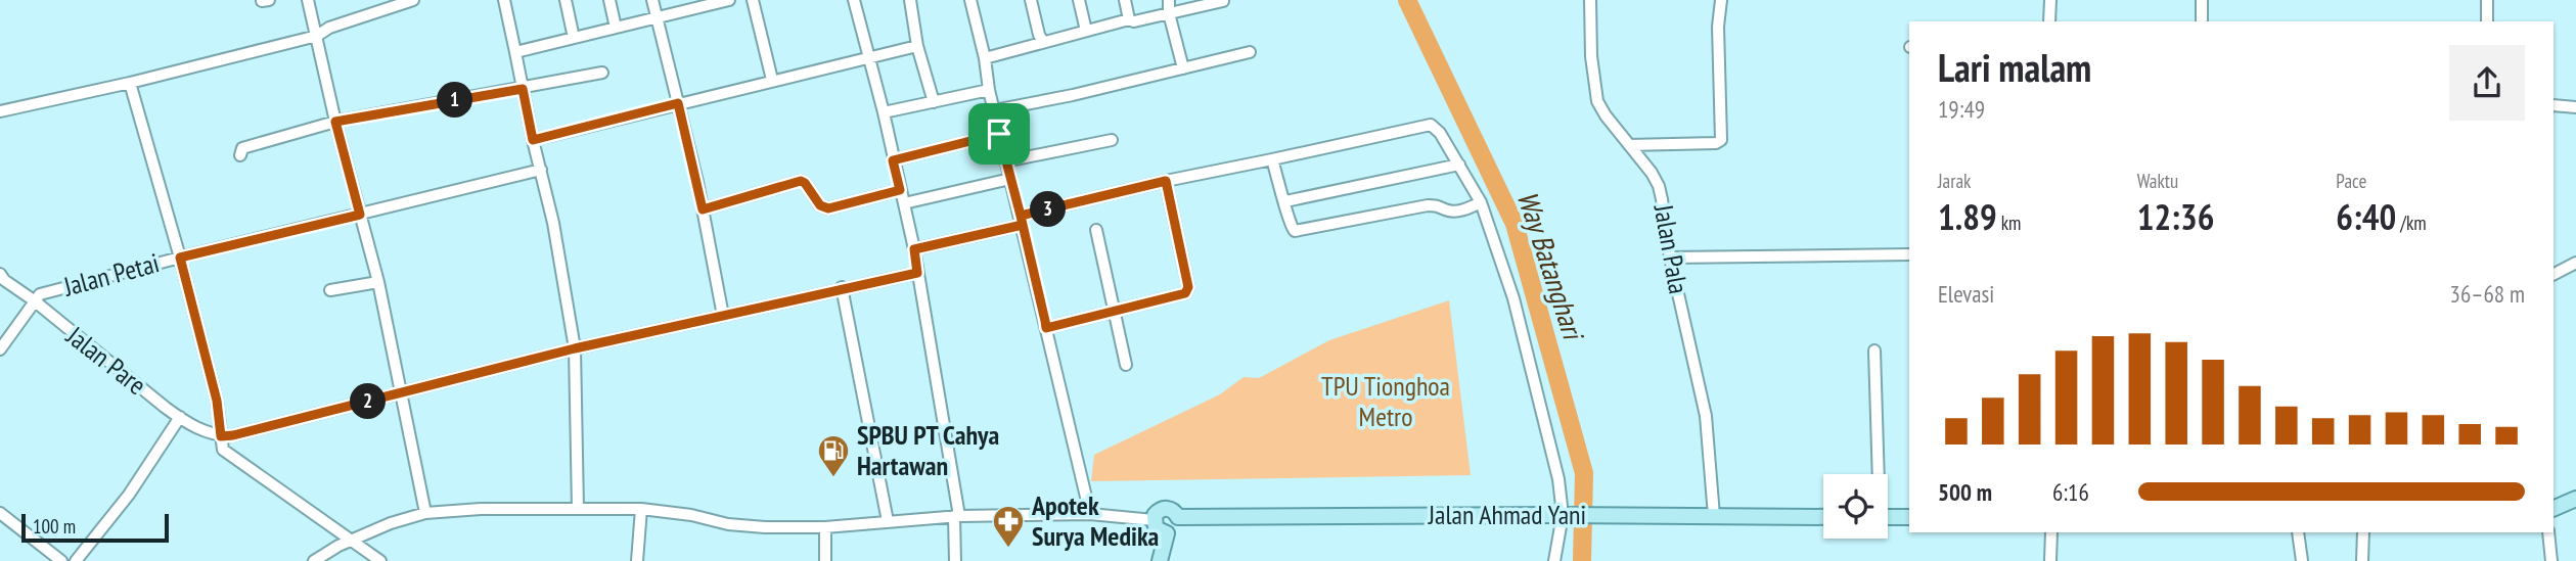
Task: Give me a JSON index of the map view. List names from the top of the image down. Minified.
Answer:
{"streets":{"main road":["Jalan Ahmad Yani"],"street":["Jalan Pala","Jalan Petai","Jalan Pare"]},"crossings":[["Jalan Pala","Jalan Ahmad Yani"],["Jalan Petai","Jalan Pare"]],"water":["Way Batanghari"],"parks":["TPU Tionghoa Metro"],"places":{"fuel station":["SPBU PT Cahya Hartawan"],"pharmacy":["Apotek Surya Medika"]},"scale_bar":"100 m","page":{"heading":["Lari malam","19:49"],"pins":["1","3","2"],"stats":[["Jarak","1.89 km"],["Waktu","12:36"],["Pace","6:40 /km"]],"chart":["Elevasi","36–68 m"],"list":[{"name":"500 m","note":"6:16"}],"scale":"100 m"}}
